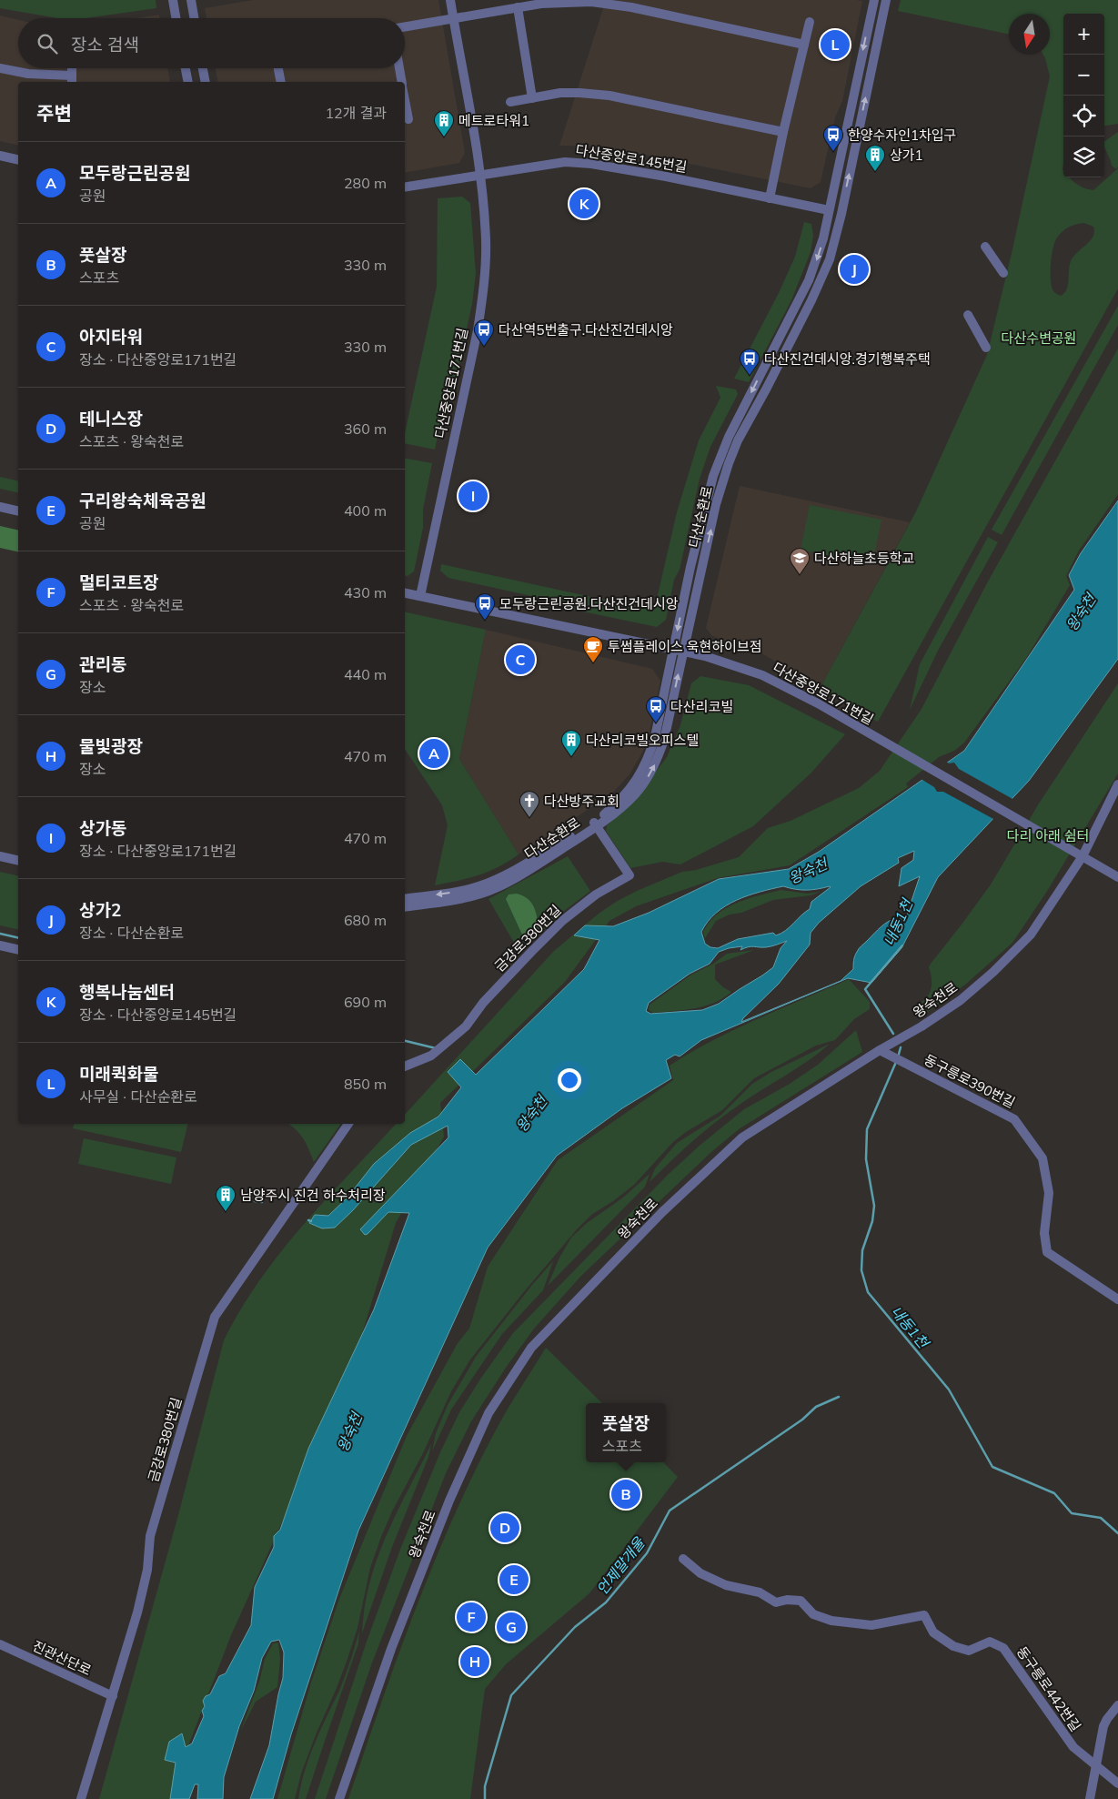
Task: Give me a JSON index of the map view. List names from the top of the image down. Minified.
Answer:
{"streets":{"street":["다산중앙로145번길","다산중앙로171번길","다산순환로","금강로380번길","왕숙천로","동구릉로390번길","진관산단로","동구릉로442번길"]},"crossings":[["다산중앙로145번길","다산중앙로171번길"],["다산중앙로145번길","다산순환로"],["다산중앙로171번길","다산순환로"],["다산중앙로171번길","왕숙천로"],["다산순환로","금강로380번길"],["금강로380번길","진관산단로"],["왕숙천로","동구릉로390번길"]],"water":["왕숙천","내동1천","언제말개울"],"parks":["다산수변공원","다리 아래 쉼터"],"places":{"building":["메트로타워1","상가1","다산리코빌오피스텔","남양주시 진건 하수처리장"],"bus stop":["한양수자인1차입구","다산역5번출구.다산진건데시앙","다산진건데시앙.경기행복주택","모두랑근린공원.다산진건데시앙","다산리코빌"],"school or university":["다산하늘초등학교"],"cafe":["투썸플레이스 욱현하이브점"],"church":["다산방주교회"]},"north":"bottom","page":{"map_buttons":["+","−"],"search":"장소 검색","pins":["L","K","J","I","C","A","B","D","E","F","G","H"],"heading":["주변","12개 결과"],"list":[{"mark":"A","name":"모두랑근린공원","note":"공원","value":"280 m"},{"mark":"B","name":"풋살장","note":"스포츠","value":"330 m"},{"mark":"C","name":"아지타워","note":"장소 · 다산중앙로171번길","value":"330 m"},{"mark":"D","name":"테니스장","note":"스포츠 · 왕숙천로","value":"360 m"},{"mark":"E","name":"구리왕숙체육공원","note":"공원","value":"400 m"},{"mark":"F","name":"멀티코트장","note":"스포츠 · 왕숙천로","value":"430 m"},{"mark":"G","name":"관리동","note":"장소","value":"440 m"},{"mark":"H","name":"물빛광장","note":"장소","value":"470 m"},{"mark":"I","name":"상가동","note":"장소 · 다산중앙로171번길","value":"470 m"},{"mark":"J","name":"상가2","note":"장소 · 다산순환로","value":"680 m"},{"mark":"K","name":"행복나눔센터","note":"장소 · 다산중앙로145번길","value":"690 m"},{"mark":"L","name":"미래퀵화물","note":"사무실 · 다산순환로","value":"850 m"}],"popup":["풋살장","스포츠"]}}
